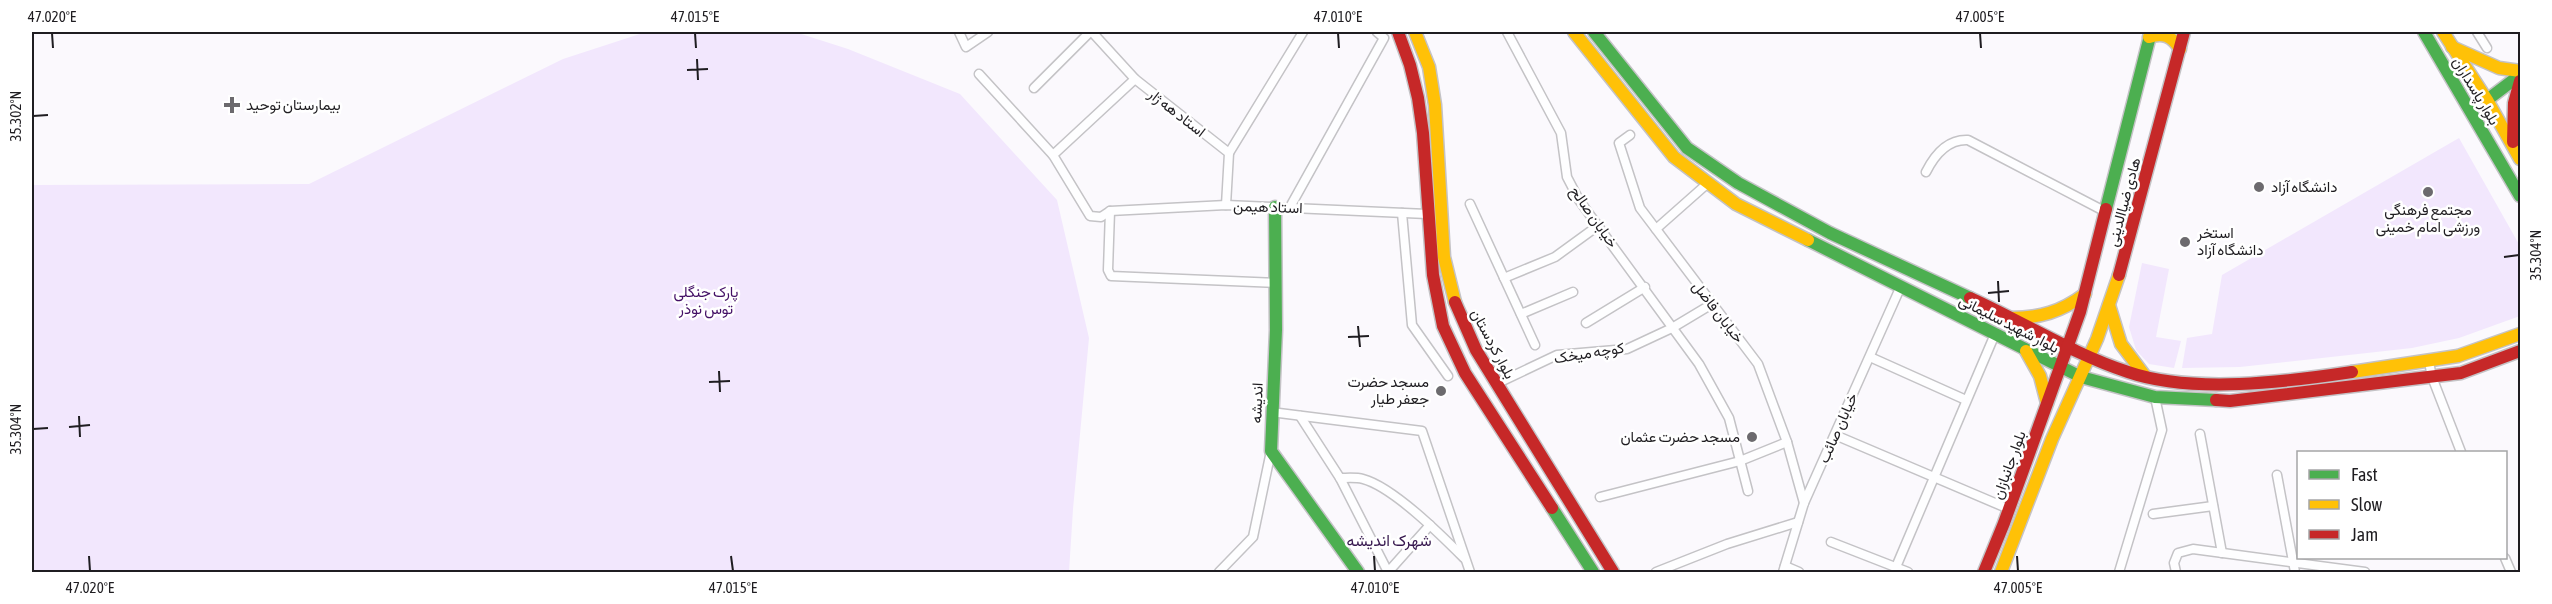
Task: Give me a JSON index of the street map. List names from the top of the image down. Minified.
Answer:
{"streets":{"main road":["بلوار پاسداران","هادی ضیاالدینی","بلوار شهید سلیمانی","بلوار کردستان","اندیشه","بلوار جانبازان"],"street":["استاد هه ژار","استاد هیمن","خیابان صالح","خیابان فاضل","کوچه میخک","خیابان صائب"]},"crossings":[["هادی ضیاالدینی","بلوار شهید سلیمانی"],["هادی ضیاالدینی","بلوار جانبازان"],["استاد هیمن","اندیشه"],["خیابان صالح","کوچه میخک"],["خیابان فاضل","کوچه میخک"],["خیابان فاضل","خیابان صائب"],["بلوار شهید سلیمانی","خیابان صائب"],["بلوار شهید سلیمانی","بلوار جانبازان"],["بلوار کردستان","کوچه میخک"]],"districts":["شهرک اندیشه"],"parks":["پارک جنگلی توس نوذر"],"places":{"health":["بیمارستان توحید"],"other":["دانشگاه آزاد","مجتمع فرهنگی ورزشی امام خمینی","استخر دانشگاه آزاد","مسجد حضرت جعفر طیار","مسجد حضرت عثمان"]},"legend":["Fast","Slow","Jam"],"coordinates":["47.020°E","47.015°E","47.010°E","47.005°E","35.302°N","35.304°N"]}
